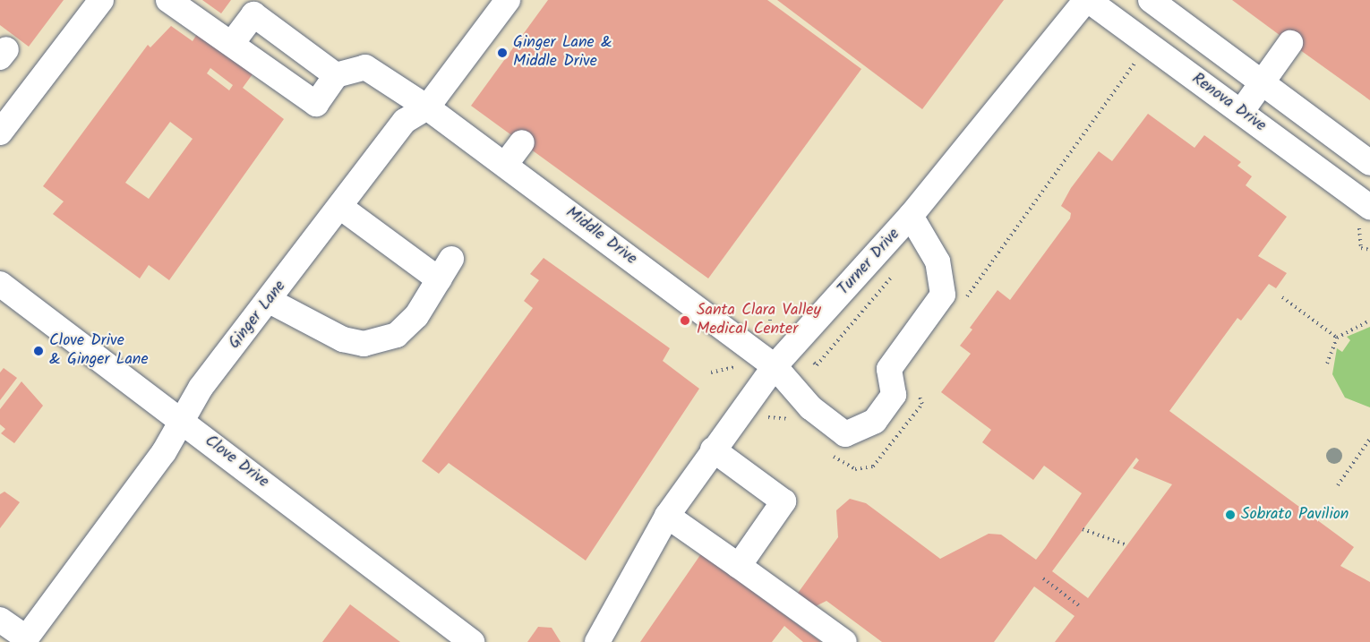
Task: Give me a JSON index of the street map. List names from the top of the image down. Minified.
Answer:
{"streets":{"street":["Renova Drive","Middle Drive","Turner Drive","Ginger Lane","Clove Drive"]},"crossings":[["Renova Drive","Turner Drive"],["Middle Drive","Turner Drive"],["Middle Drive","Ginger Lane"],["Ginger Lane","Clove Drive"]],"places":["Ginger Lane & Middle Drive","Santa Clara Valley Medical Center","Clove Drive & Ginger Lane","Sobrato Pavilion"]}
